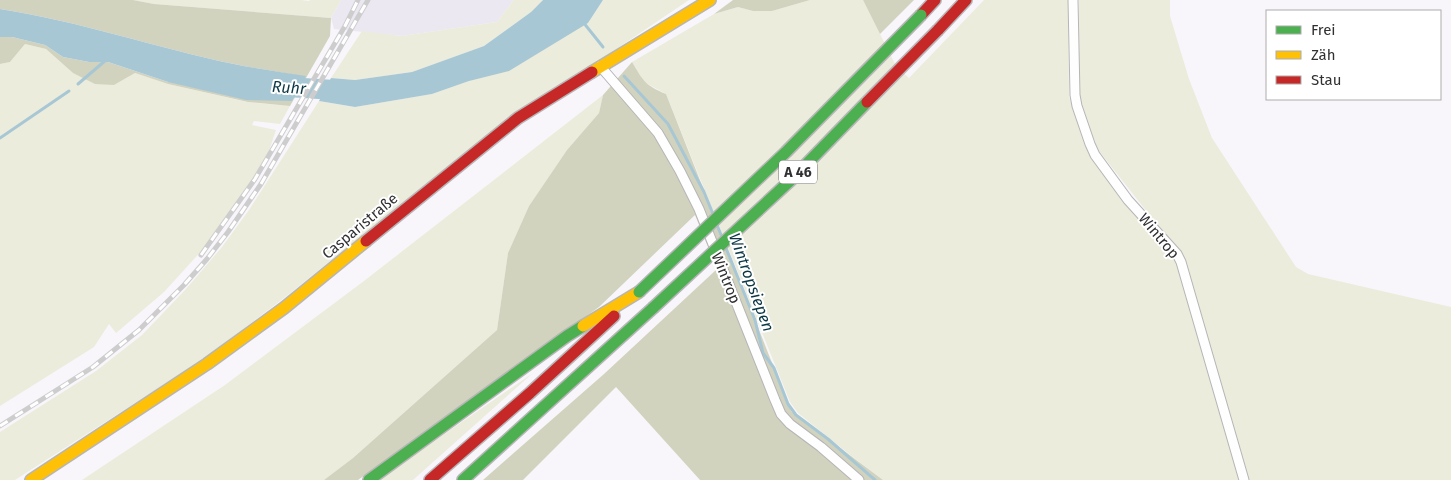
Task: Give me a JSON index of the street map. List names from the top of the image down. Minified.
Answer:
{"streets":{"main road":["A 46","Casparistraße"],"street":["Wintrop"]},"crossings":[["Casparistraße","Wintrop"]],"water":["Ruhr","Wintropsiepen"],"legend":["Frei","Zäh","Stau"]}
